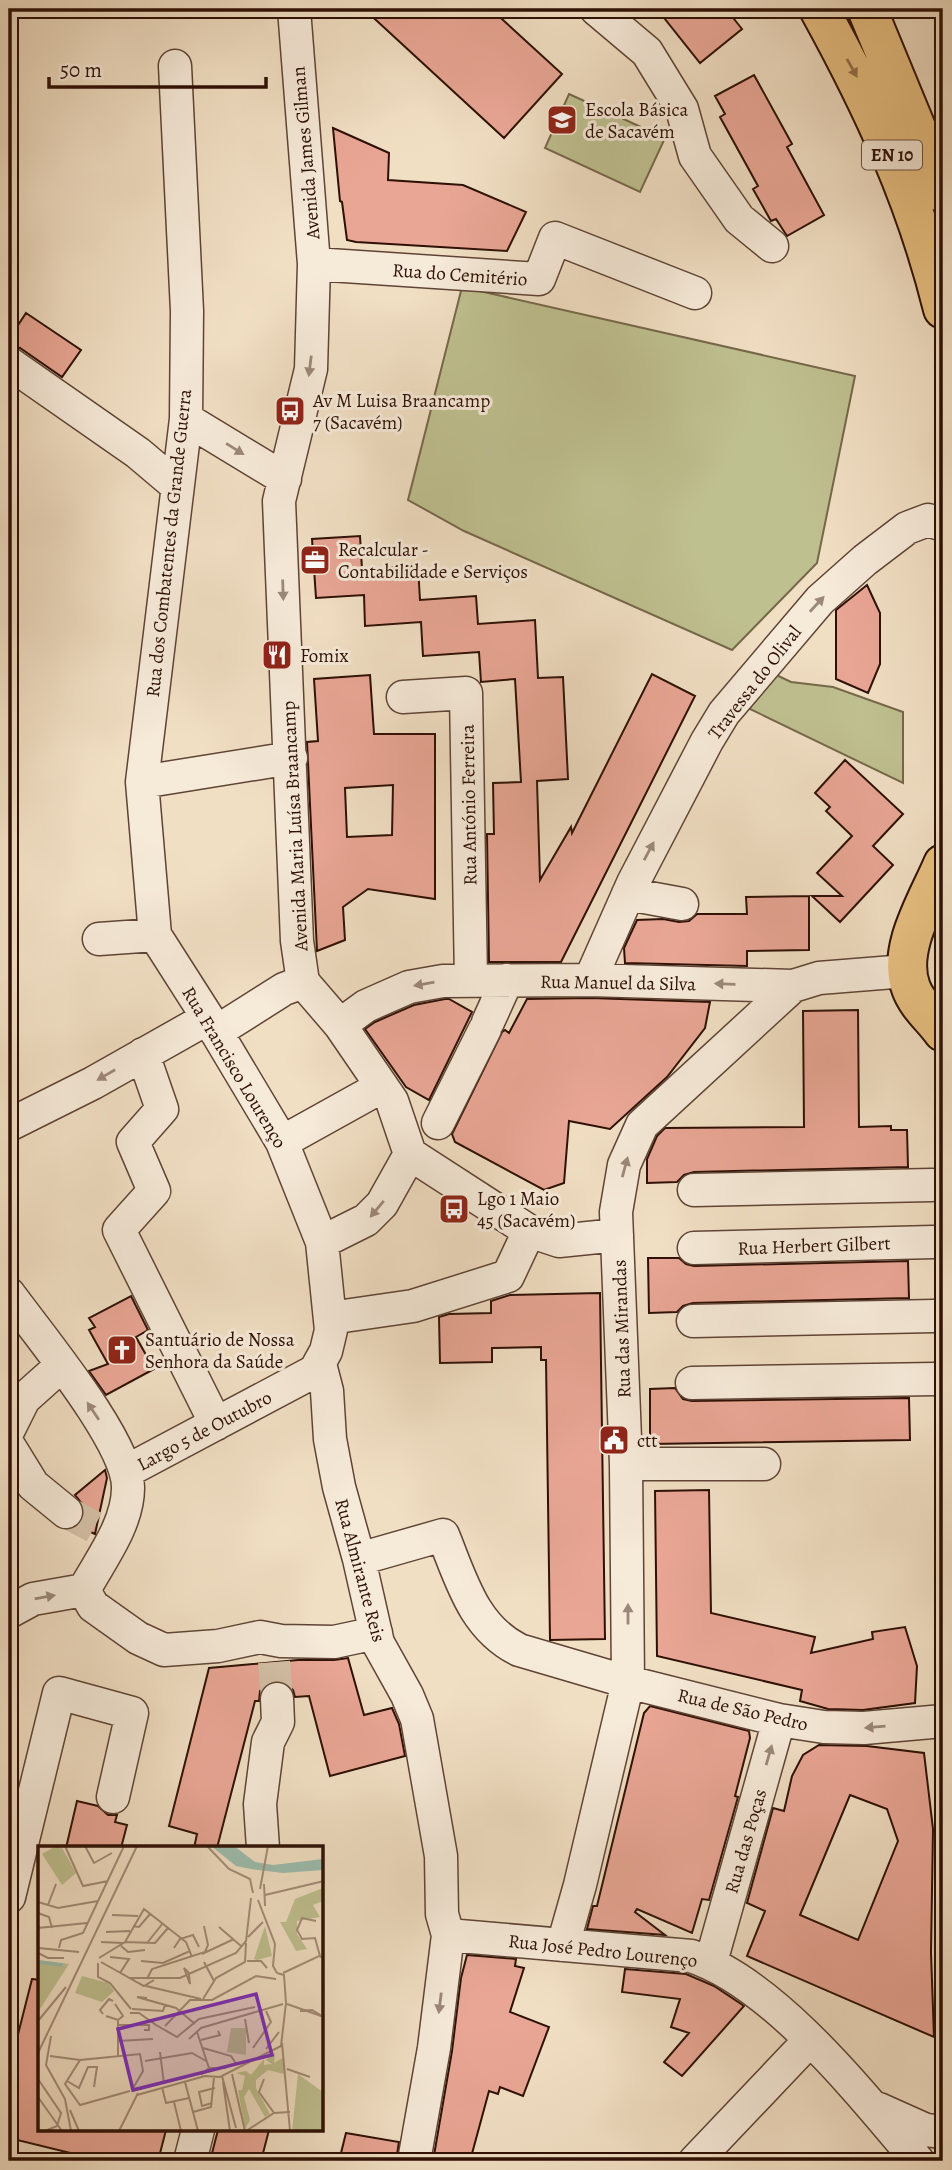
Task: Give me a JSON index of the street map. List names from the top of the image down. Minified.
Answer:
{"streets":{"main road":["EN 10"],"street":["Avenida James Gilman","Rua do Cemitério","Rua dos Combatentes da Grande Guerra","Travessa do Olival","Rua António Ferreira","Avenida Maria Luísa Braancamp","Rua Manuel da Silva","Rua Francisco Lourenço","Rua Herbert Gilbert","Rua das Mirandas","Largo 5 de Outubro","Rua Almirante Reis","Rua de São Pedro","Rua das Poças","Rua José Pedro Lourenço"]},"crossings":[["Avenida James Gilman","Rua do Cemitério"],["Avenida James Gilman","Avenida Maria Luísa Braancamp"],["Rua dos Combatentes da Grande Guerra","Rua Francisco Lourenço"],["Travessa do Olival","Rua Manuel da Silva"],["Rua António Ferreira","Rua Manuel da Silva"],["Rua Manuel da Silva","Rua das Mirandas"],["Rua Francisco Lourenço","Largo 5 de Outubro"],["Rua Francisco Lourenço","Rua Almirante Reis"],["Rua das Mirandas","Rua de São Pedro"],["Rua das Mirandas","Rua José Pedro Lourenço"],["Largo 5 de Outubro","Rua Almirante Reis"],["Rua Almirante Reis","Rua de São Pedro"],["Rua Almirante Reis","Rua José Pedro Lourenço"],["Rua de São Pedro","Rua das Poças"],["Rua das Poças","Rua José Pedro Lourenço"]],"one_way":["Travessa do Olival","Avenida Maria Luísa Braancamp","Rua das Poças"],"places":{"school or university":["Escola Básica de Sacavém"],"bus stop":["Av M Luisa Braancamp 7 (Sacavém)","Lgo 1 Maio 45 (Sacavém)"],"office":["Recalcular - Contabilidade e Serviços"],"restaurant":["Fomix"],"church":["Santuário de Nossa Senhora da Saúde"],"public building":["ctt"]},"scale_bar":"50 m"}
